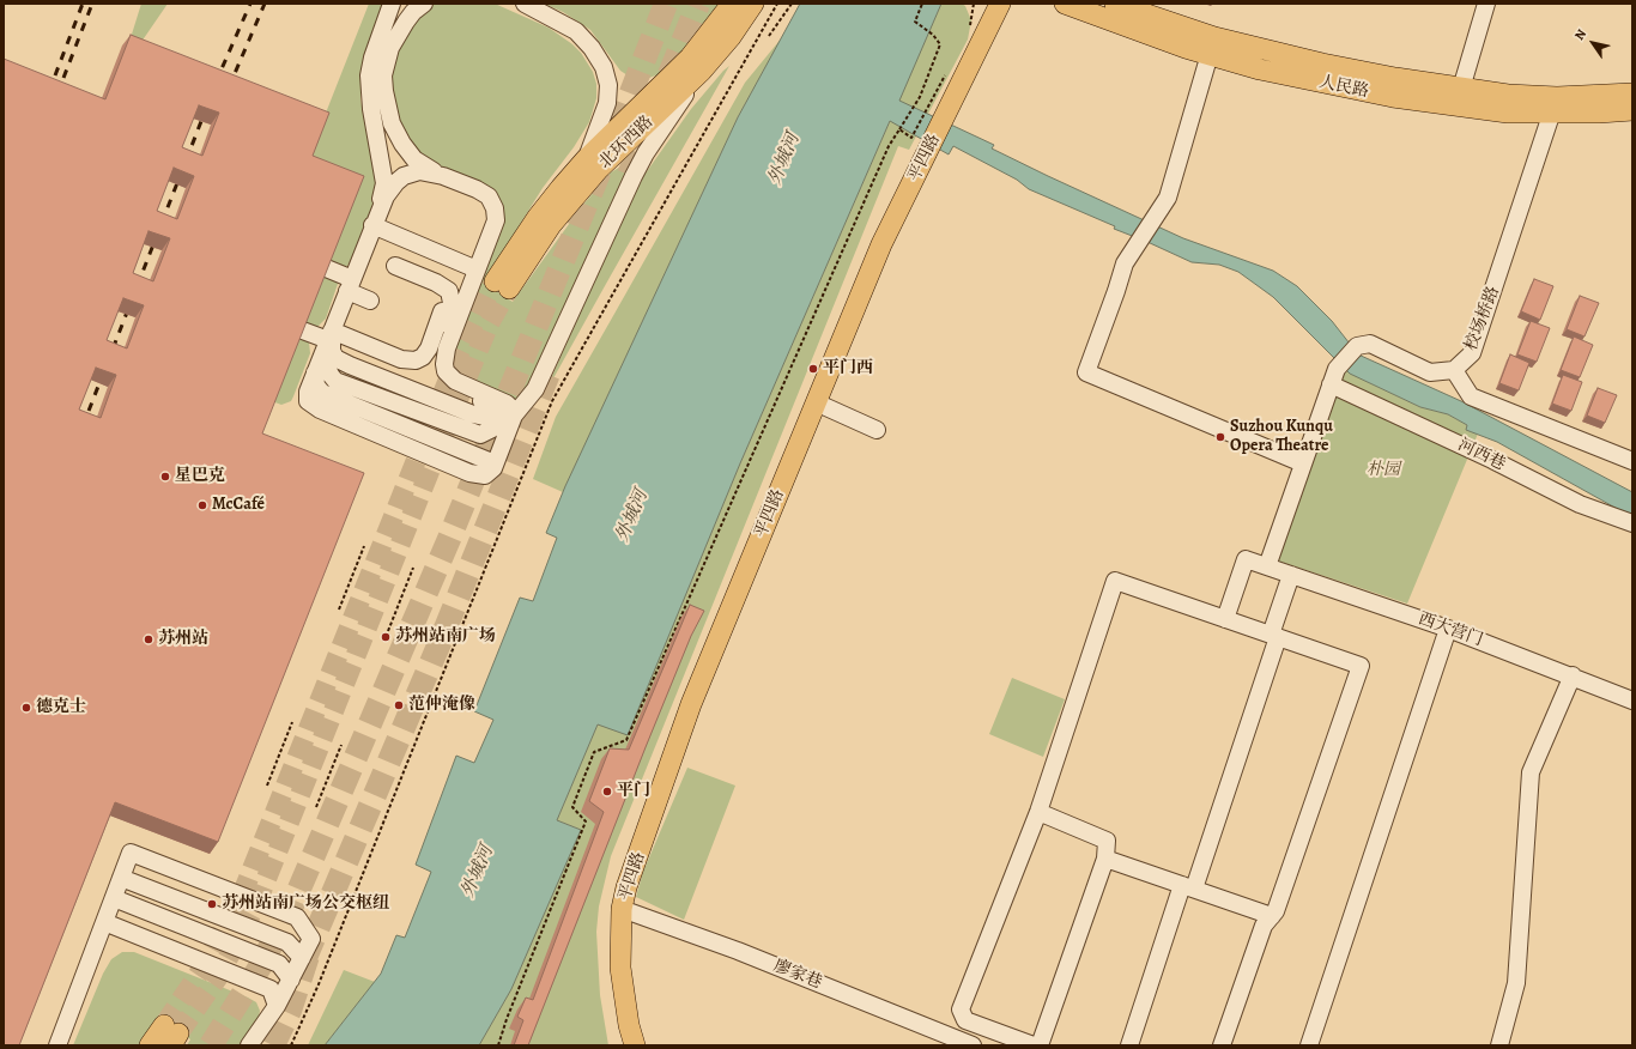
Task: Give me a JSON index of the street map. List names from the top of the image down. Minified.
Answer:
{"streets":{"main road":["人民路","北环西路","平四路"],"street":["校场桥路","河西巷","西大营门","廖家巷"]},"crossings":[["人民路","校场桥路"],["平四路","廖家巷"],["校场桥路","河西巷"],["校场桥路","西大营门"]],"water":["外城河"],"parks":["朴园"],"places":["平门西","Suzhou Kunqu Opera Theatre","星巴克","McCafé","苏州站南广场","苏州站","范仲淹像","德克士","平门","苏州站南广场公交枢纽"],"north":"top left"}
